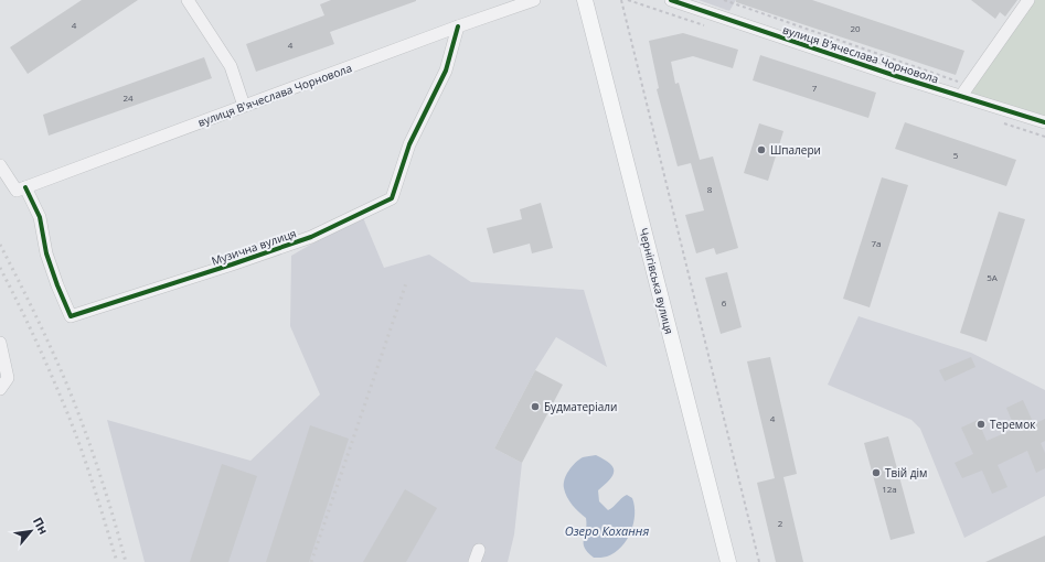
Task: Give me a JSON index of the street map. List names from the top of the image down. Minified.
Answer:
{"streets":{"main road":["Чернігівська вулиця"],"street":["вулиця В'ячеслава Чорновола","Музична вулиця"]},"crossings":[["вулиця В'ячеслава Чорновола","Музична вулиця"]],"water":["Озеро Кохання"],"places":["Шпалери","Будматеріали","Теремок","Твій дім"],"house_numbers":["4","20","4","7","24","5","8","7а","5А","6","4","12а","2"],"north":"top right"}
